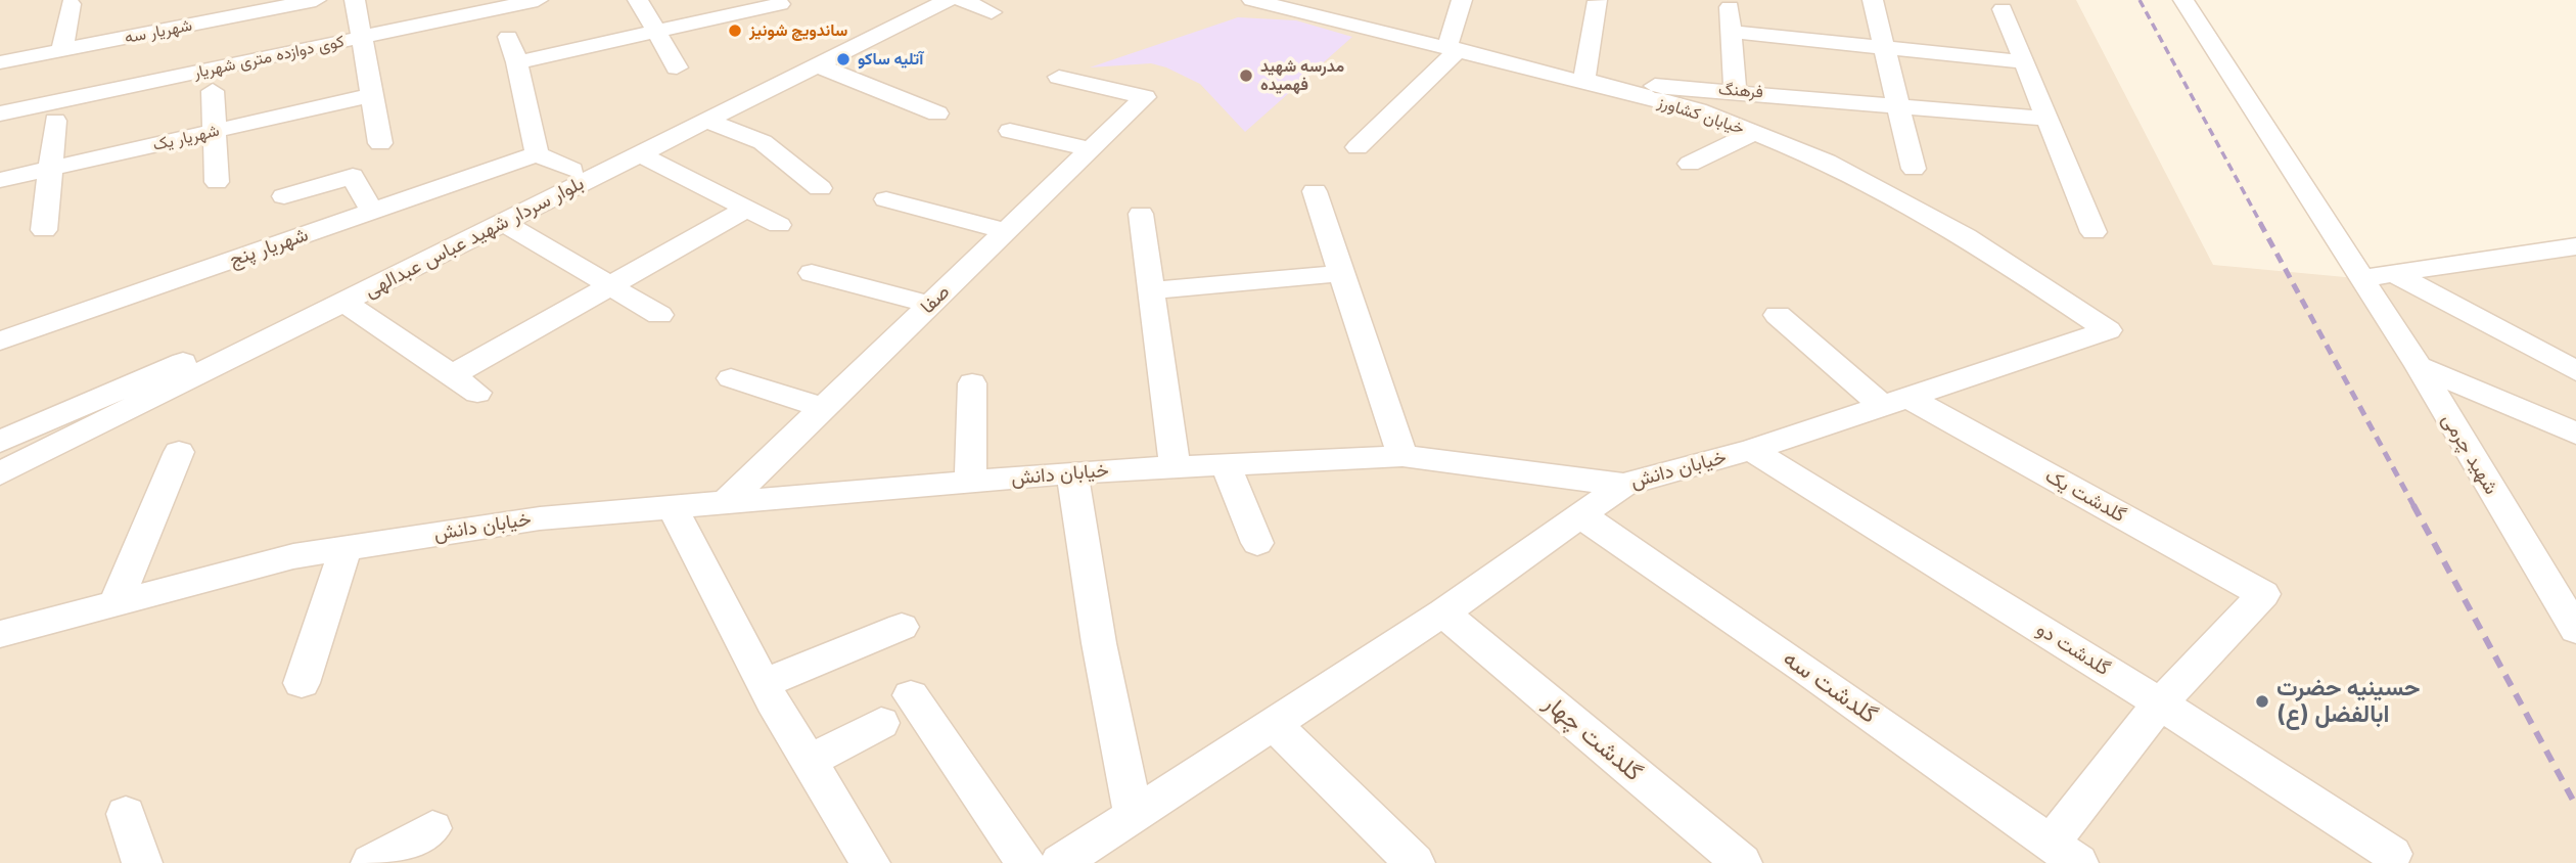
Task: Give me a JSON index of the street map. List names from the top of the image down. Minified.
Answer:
{"streets":{"street":["شهریار سه","کوی دوازده متری شهریار","فرهنگ","خیابان کشاورز","شهریار یک","بلوار سردار شهید عباس عبدالهی","شهریار پنج","صفا","شهید چرمی","خیابان دانش","گلدشت یک","گلدشت دو","گلدشت سه","گلدشت چهار"]},"crossings":[["فرهنگ","خیابان کشاورز"],["خیابان کشاورز","خیابان دانش"],["صفا","خیابان دانش"],["خیابان دانش","گلدشت یک"],["خیابان دانش","گلدشت دو"],["گلدشت یک","گلدشت دو"]],"places":["ساندویچ شونیز","آتلیه ساکو","مدرسه شهید فهمیده","حسینیه حضرت ابالفضل (ع)"]}
